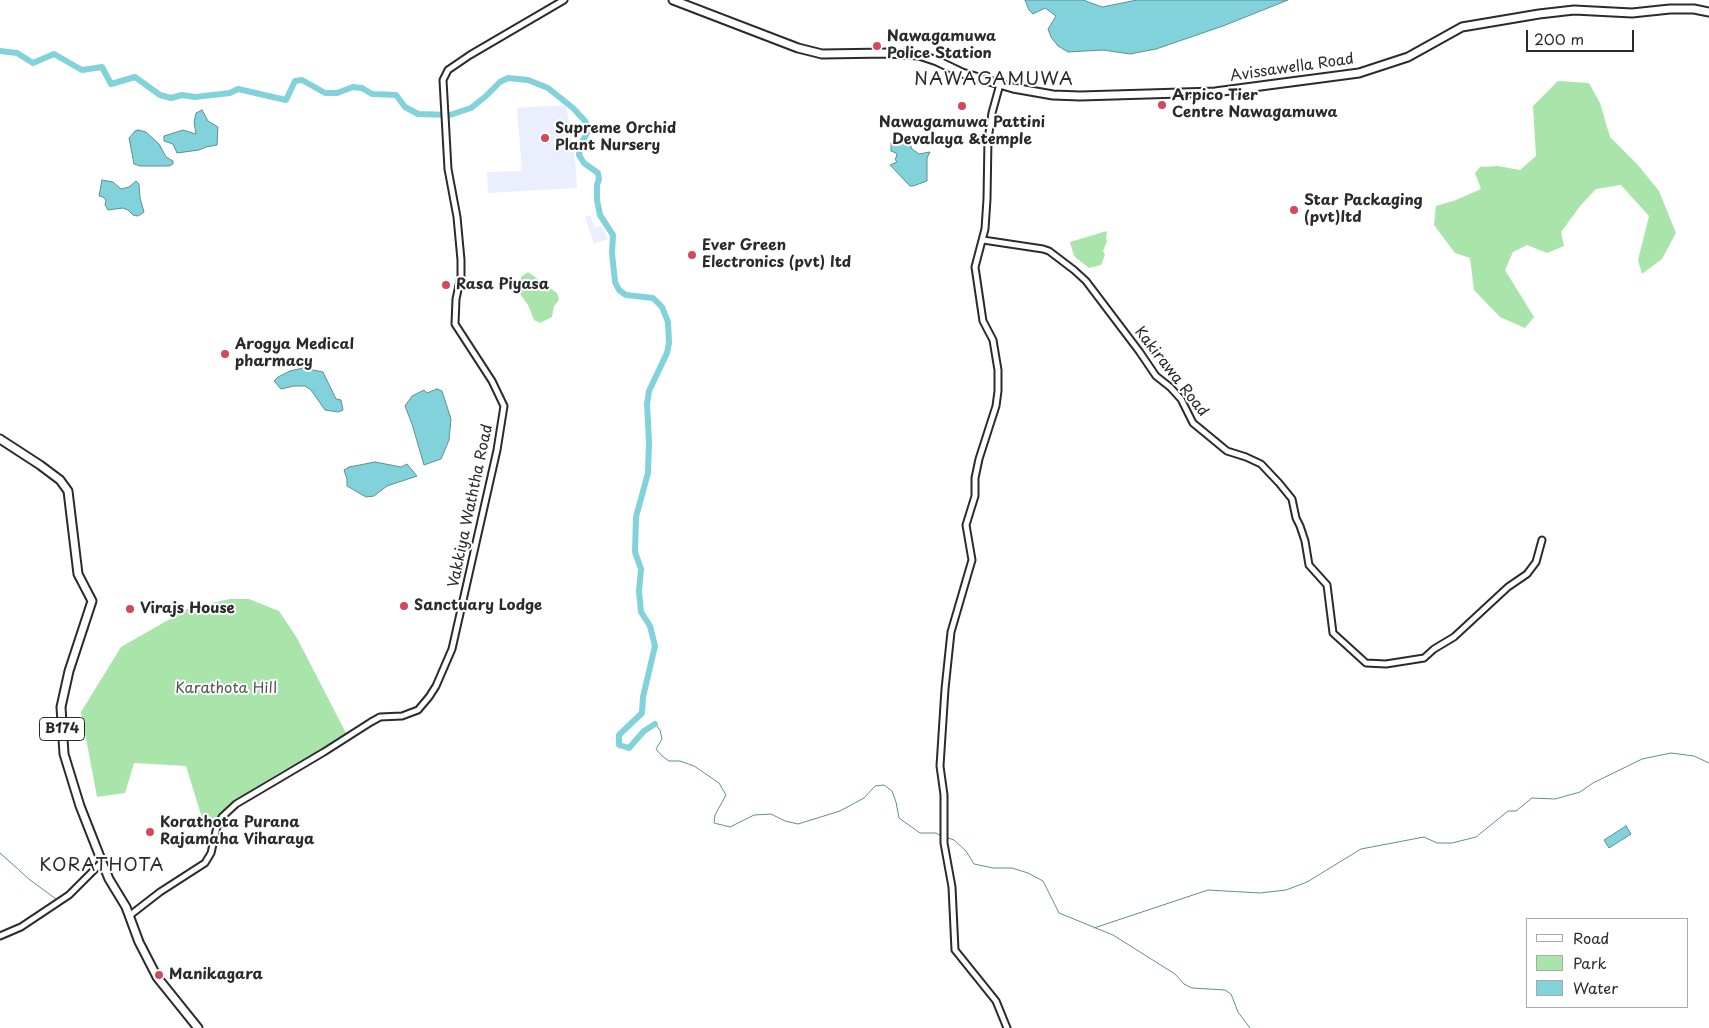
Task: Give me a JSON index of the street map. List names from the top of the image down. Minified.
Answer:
{"streets":{"main road":["Avissawella Road","B174"],"street":["Kakirawa Road","Vakkiya Waththa Road"]},"crossings":[["Vakkiya Waththa Road","B174"]],"districts":["NAWAGAMUWA","KORATHOTA"],"parks":["Karathota Hill"],"places":["Nawagamuwa Police Station","Arpico Tier Centre Nawagamuwa","Nawagamuwa Pattini Devalaya &temple","Supreme Orchid Plant Nursery","Star Packaging (pvt)ltd","Ever Green Electronics (pvt) ltd","Rasa Piyasa","Arogya Medical pharmacy","Sanctuary Lodge","Virajs House","Korathota Purana Rajamaha Viharaya","Manikagara"],"legend":["Road","Park","Water"],"scale_bar":"200 m"}
